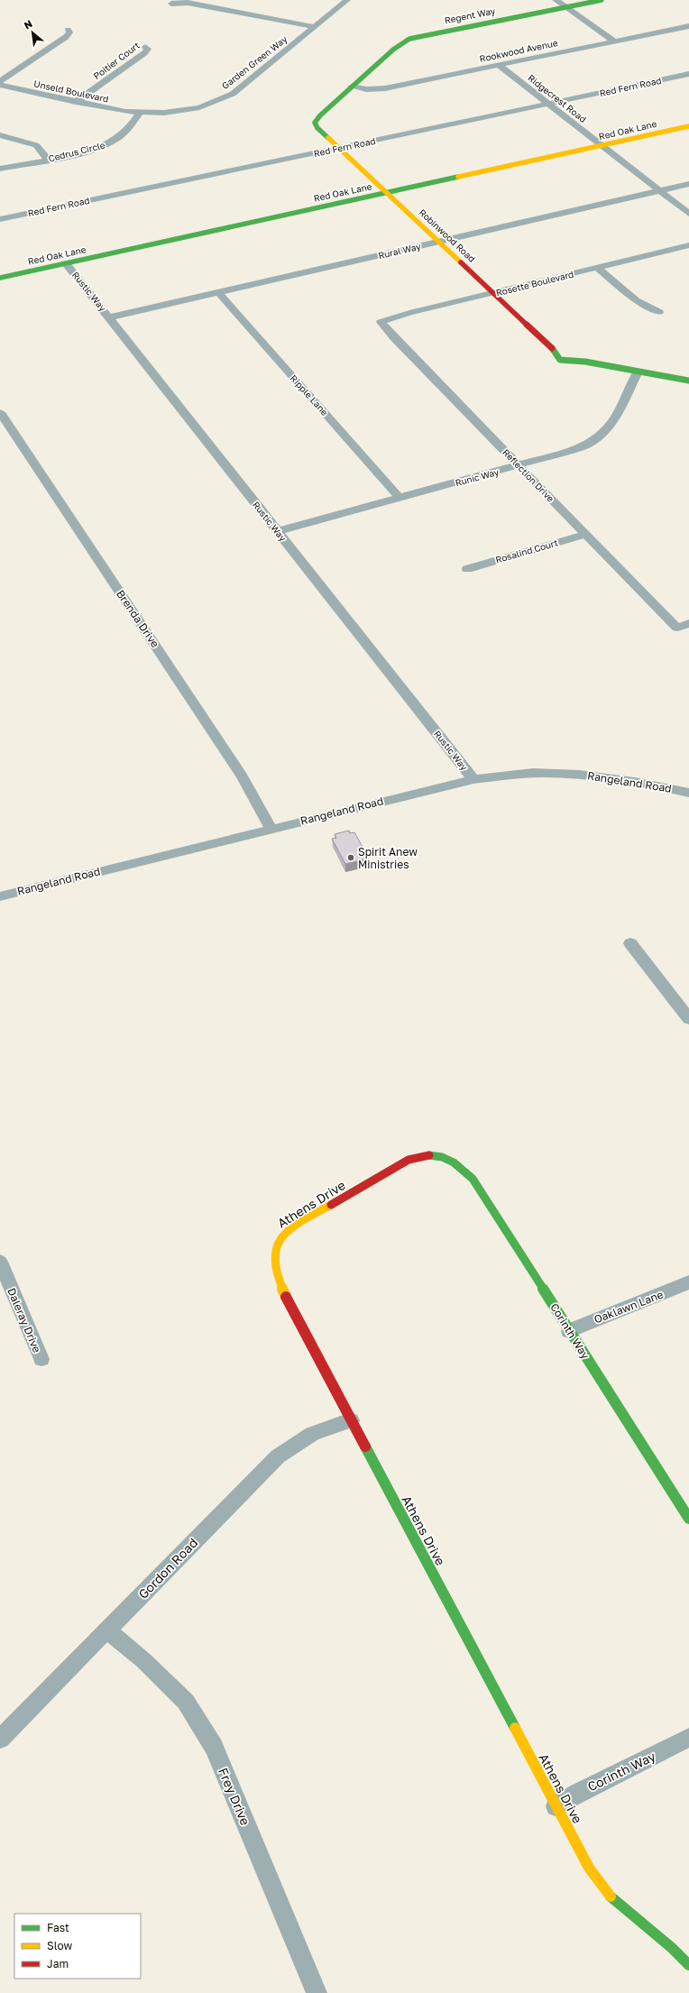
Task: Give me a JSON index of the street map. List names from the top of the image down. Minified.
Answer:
{"streets":{"street":["Regent Way","Rookwood Avenue","Poitier Court","Garden Green Way","Red Fern Road","Unseld Boulevard","Ridgecrest Road","Red Oak Lane","Cedrus Circle","Robinwood Road","Rural Way","Rosette Boulevard","Rustic Way","Ripple Lane","Reflection Drive","Runic Way","Rosalind Court","Brenda Drive","Rangeland Road","Athens Drive","Oaklawn Lane","Daleray Drive","Corinth Way","Gordon Road","Frey Drive"]},"crossings":[["Regent Way","Robinwood Road"],["Rookwood Avenue","Ridgecrest Road"],["Rookwood Avenue","Robinwood Road"],["Poitier Court","Unseld Boulevard"],["Garden Green Way","Unseld Boulevard"],["Garden Green Way","Cedrus Circle"],["Red Fern Road","Ridgecrest Road"],["Red Fern Road","Robinwood Road"],["Unseld Boulevard","Cedrus Circle"],["Ridgecrest Road","Red Oak Lane"],["Ridgecrest Road","Rural Way"],["Red Oak Lane","Robinwood Road"],["Red Oak Lane","Rustic Way"],["Robinwood Road","Rural Way"],["Robinwood Road","Rosette Boulevard"],["Robinwood Road","Runic Way"],["Rural Way","Rustic Way"],["Rural Way","Ripple Lane"],["Rosette Boulevard","Reflection Drive"],["Rustic Way","Runic Way"],["Rustic Way","Rangeland Road"],["Ripple Lane","Runic Way"],["Reflection Drive","Runic Way"],["Reflection Drive","Rosalind Court"],["Brenda Drive","Rangeland Road"],["Athens Drive","Corinth Way"],["Athens Drive","Gordon Road"],["Oaklawn Lane","Corinth Way"],["Gordon Road","Frey Drive"]],"places":["Spirit Anew Ministries"],"legend":["Fast","Slow","Jam"],"north":"top left"}
